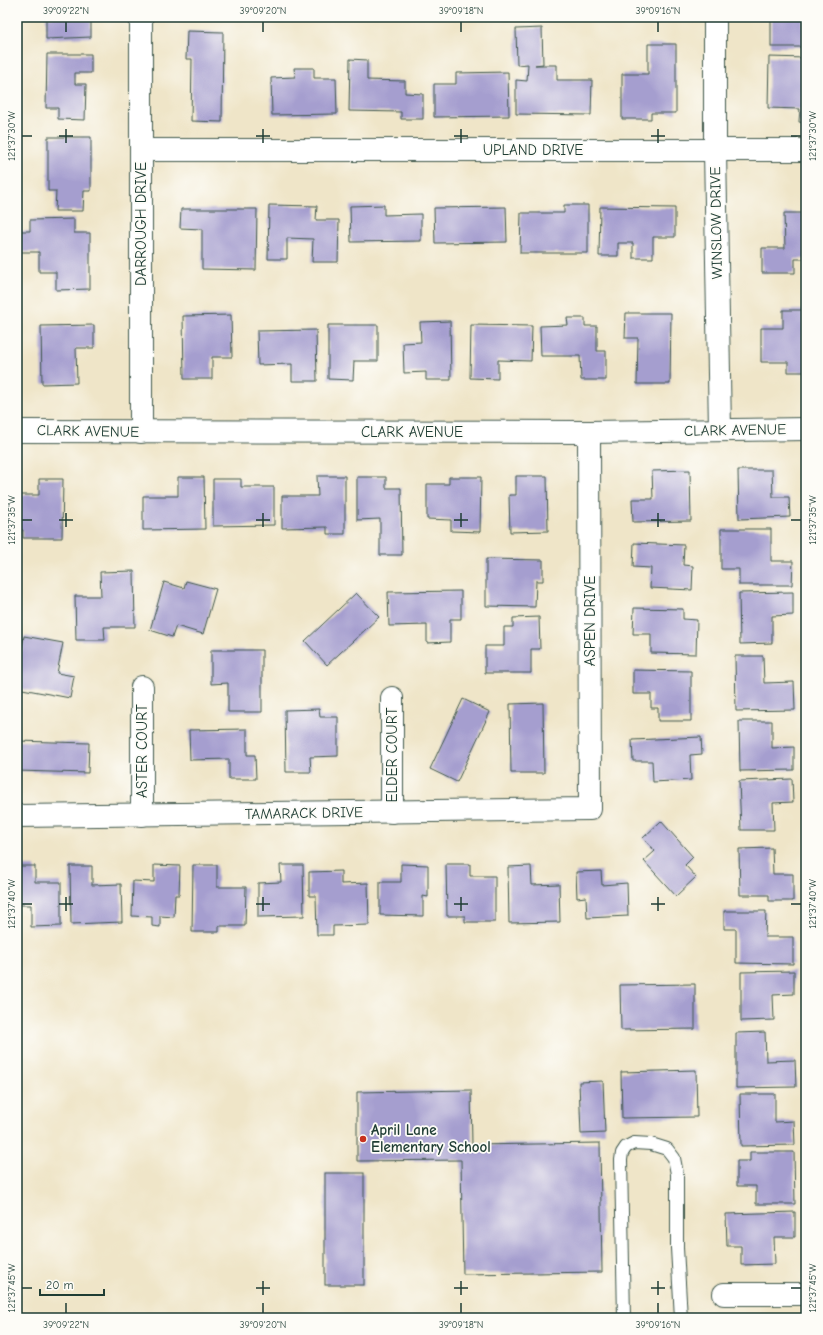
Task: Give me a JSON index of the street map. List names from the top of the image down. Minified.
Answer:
{"streets":{"street":["UPLAND DRIVE","WINSLOW DRIVE","DARROUGH DRIVE","CLARK AVENUE","ASPEN DRIVE","ASTER COURT","ELDER COURT","TAMARACK DRIVE"]},"crossings":[["UPLAND DRIVE","WINSLOW DRIVE"],["UPLAND DRIVE","DARROUGH DRIVE"],["WINSLOW DRIVE","CLARK AVENUE"],["DARROUGH DRIVE","CLARK AVENUE"],["CLARK AVENUE","ASPEN DRIVE"],["ASPEN DRIVE","TAMARACK DRIVE"],["ASTER COURT","TAMARACK DRIVE"],["ELDER COURT","TAMARACK DRIVE"]],"places":["April Lane Elementary School"],"scale_bar":"20 m","coordinates":["39°09'22\"N","39°09'20\"N","39°09'18\"N","39°09'16\"N","121°37'30\"W","121°37'35\"W","121°37'40\"W","121°37'45\"W"]}
